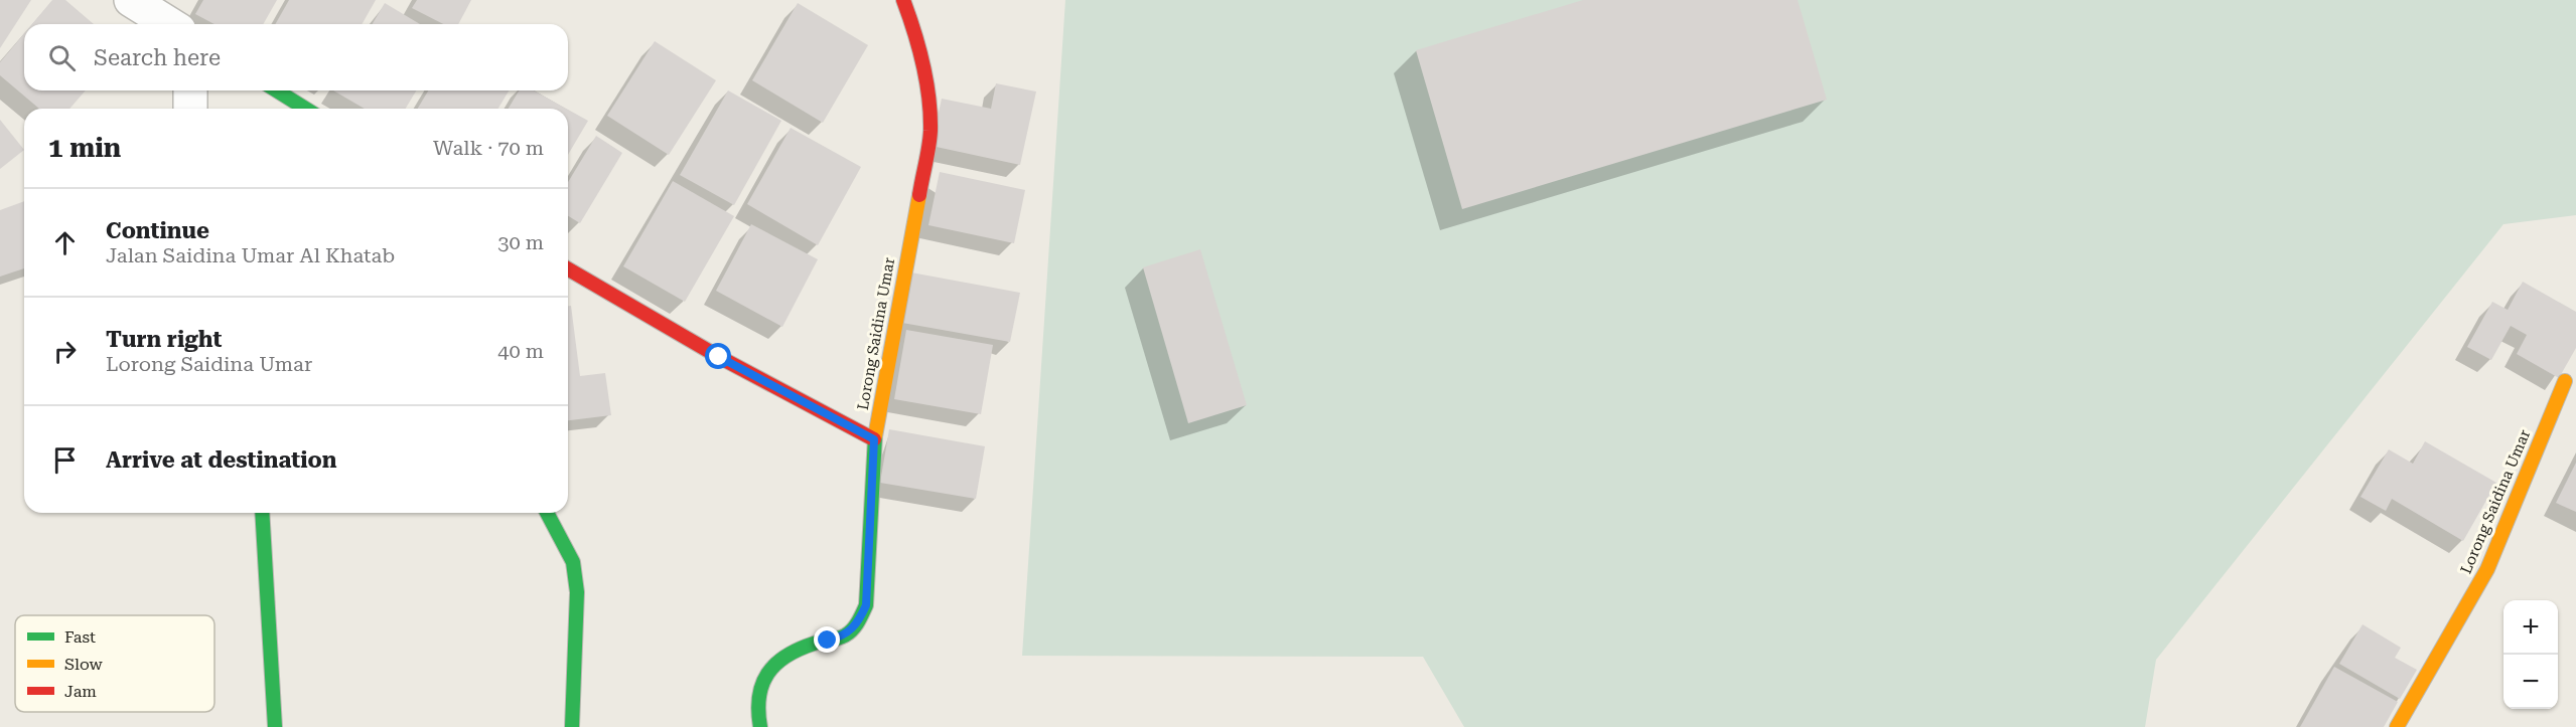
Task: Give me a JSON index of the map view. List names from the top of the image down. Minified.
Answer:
{"streets":{"street":["Lorong Saidina Umar"]},"legend":["Fast","Slow","Jam"],"page":{"search":"Search here","heading":["1 min","Walk · 70 m"],"list":[["Continue","Jalan Saidina Umar Al Khatab","30 m"],["Turn right","Lorong Saidina Umar","40 m"],"Arrive at destination"],"map_buttons":["+","−"]}}
